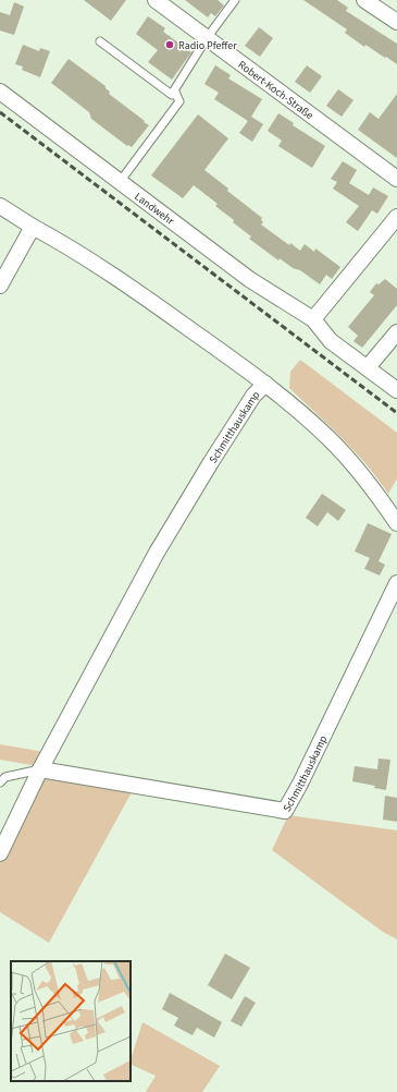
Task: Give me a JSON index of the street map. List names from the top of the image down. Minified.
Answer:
{"streets":{"street":["Robert-Koch-Straße","Landwehr","Schmitthauskamp"]},"places":["Radio Pfeffer"]}
